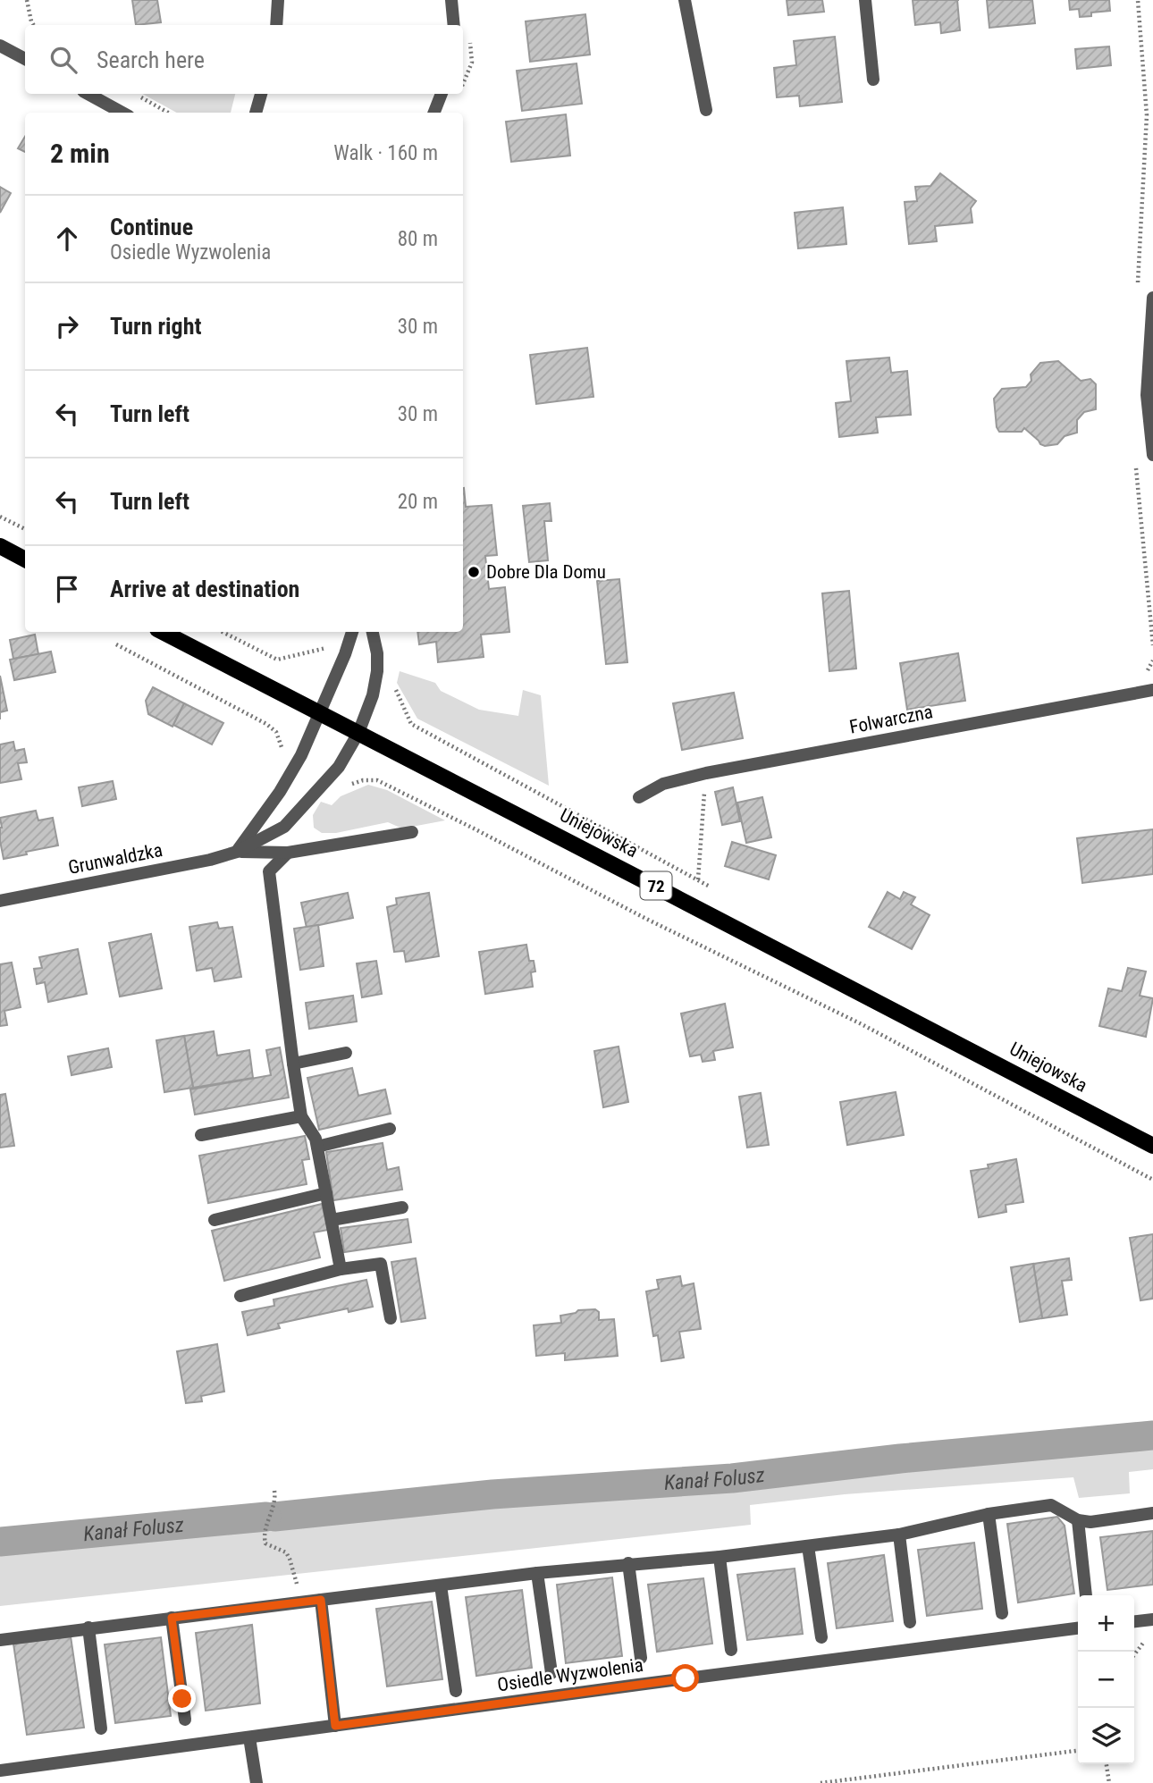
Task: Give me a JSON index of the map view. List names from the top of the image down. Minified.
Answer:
{"streets":{"main road":["Uniejowska","72"],"street":["Folwarczna","Grunwaldzka","Osiedle Wyzwolenia"]},"crossings":[["Uniejowska","Grunwaldzka"]],"water":["Kanał Folusz"],"places":["Dobre Dla Domu"],"page":{"search":"Search here","heading":["2 min","Walk · 160 m"],"list":[["Continue","Osiedle Wyzwolenia","80 m"],["Turn right","30 m"],["Turn left","30 m"],["Turn left","20 m"],"Arrive at destination"],"map_buttons":["+","−"]}}
